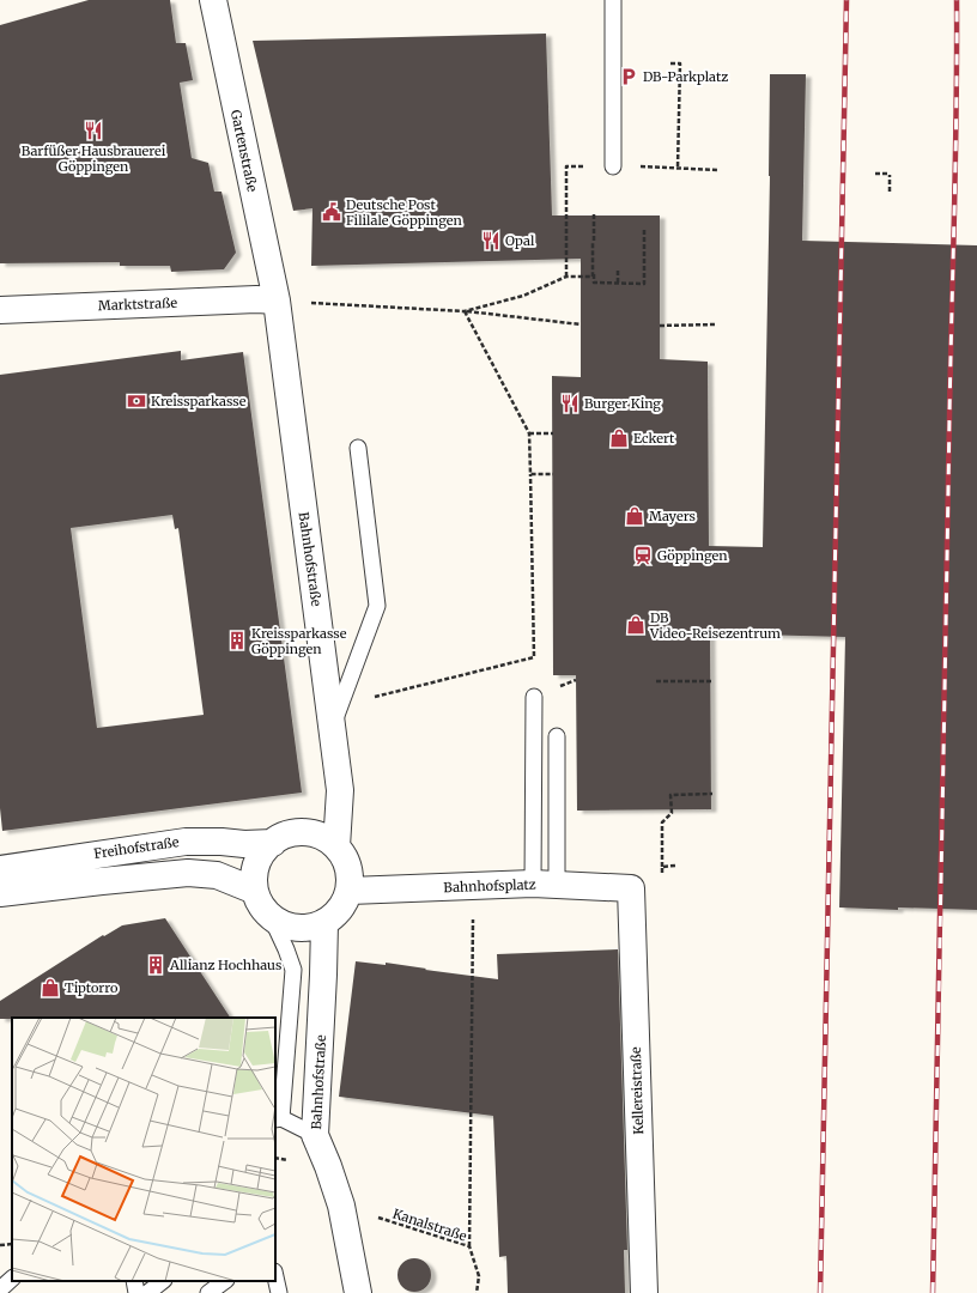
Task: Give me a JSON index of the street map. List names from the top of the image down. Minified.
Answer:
{"streets":{"street":["Gartenstraße","Marktstraße","Bahnhofstraße","Freihofstraße","Bahnhofsplatz","Kellereistraße"],"path":["Kanalstraße"]},"crossings":[["Gartenstraße","Marktstraße"],["Gartenstraße","Bahnhofstraße"],["Marktstraße","Bahnhofstraße"],["Bahnhofstraße","Freihofstraße"],["Bahnhofstraße","Bahnhofsplatz"],["Bahnhofstraße","Kanalstraße"],["Freihofstraße","Bahnhofsplatz"],["Bahnhofsplatz","Kellereistraße"]],"places":{"parking":["DB-Parkplatz"],"restaurant":["Barfüßer Hausbrauerei Göppingen","Opal","Burger King"],"public building":["Deutsche Post Fililale Göppingen"],"bank":["Kreissparkasse"],"shop":["Eckert","Mayers","DB Video-Reisezentrum","Tiptorro"],"station":["Göppingen"],"building":["Kreissparkasse Göppingen","Allianz Hochhaus"]}}
